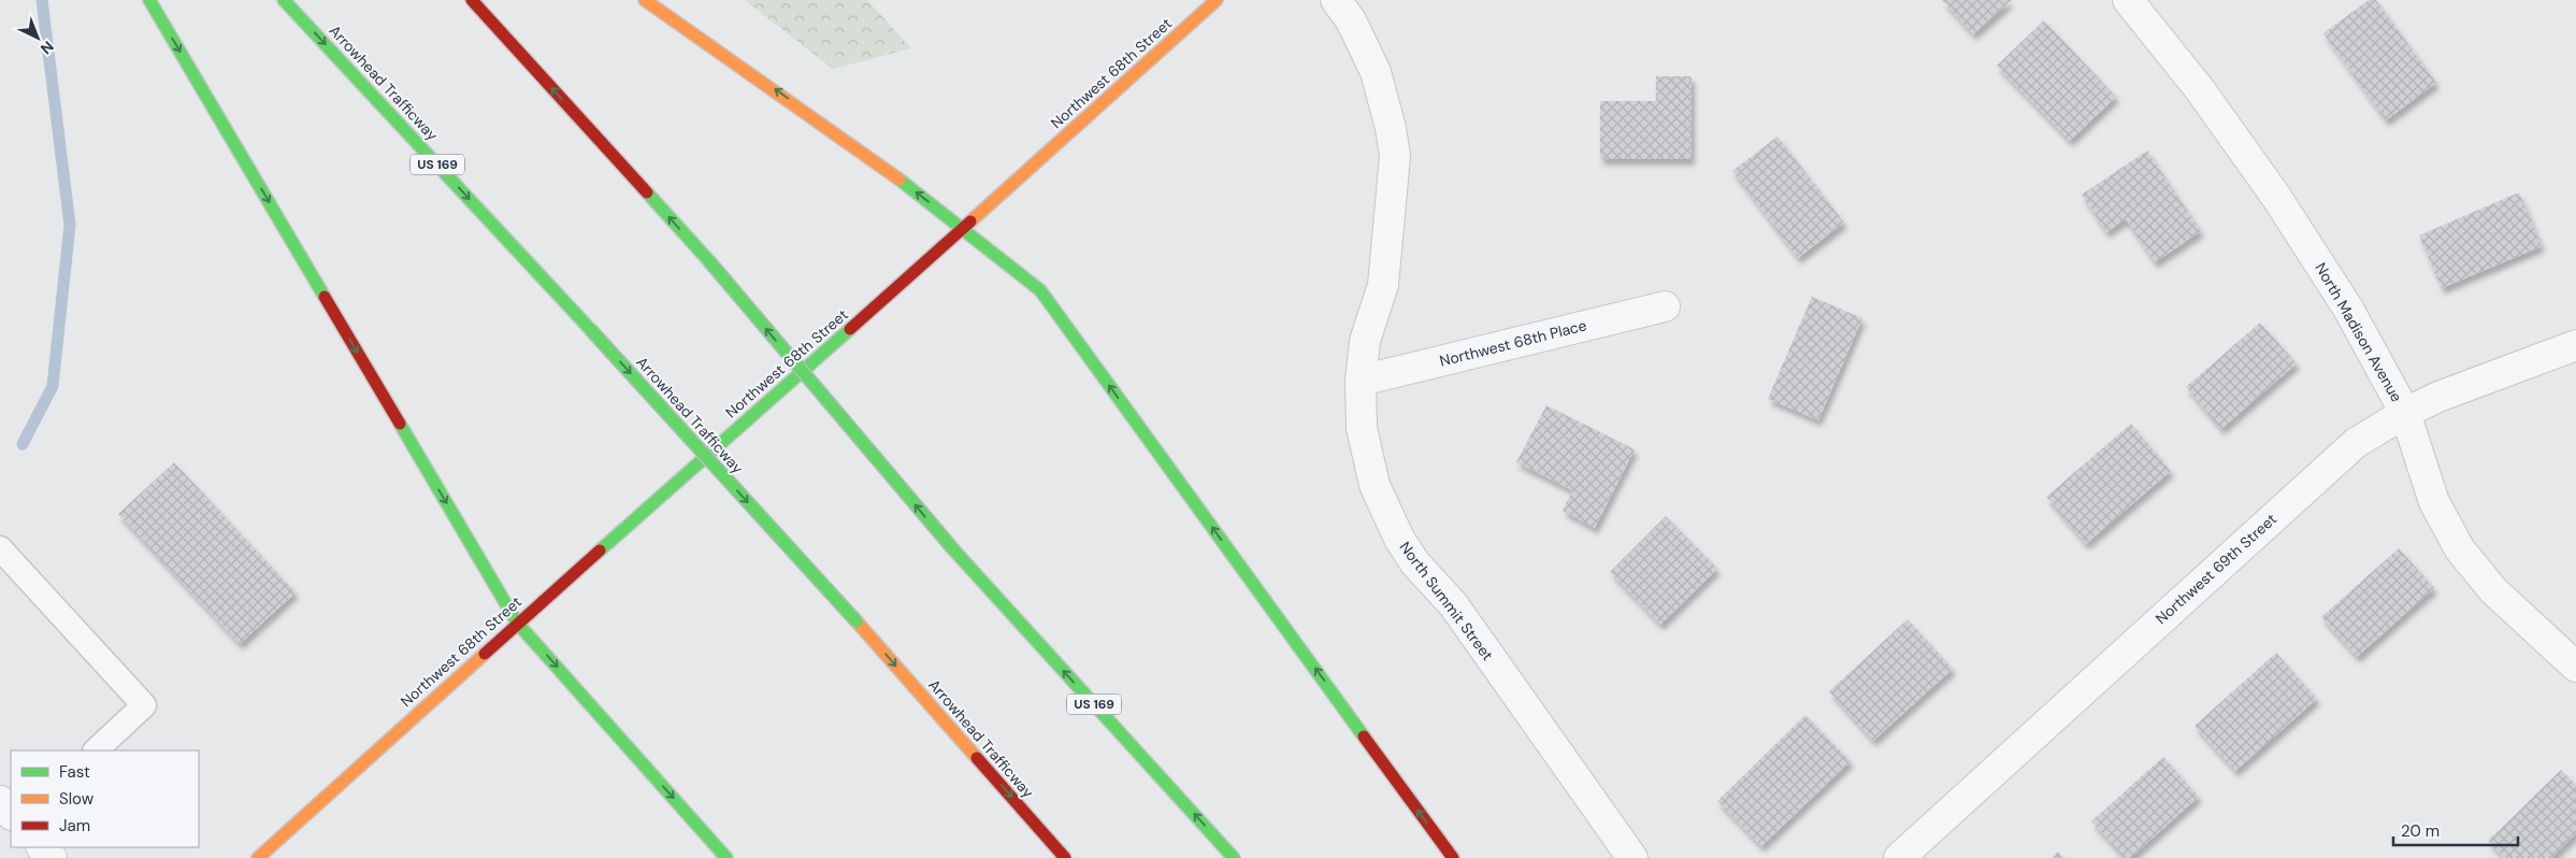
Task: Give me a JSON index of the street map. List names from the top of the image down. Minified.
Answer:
{"streets":{"main road":["Northwest 68th Street","Arrowhead Trafficway","US 169"],"street":["North Madison Avenue","Northwest 68th Place","Northwest 69th Street","North Summit Street"]},"crossings":[["North Madison Avenue","Northwest 69th Street"],["Northwest 68th Place","North Summit Street"]],"one_way":["Arrowhead Trafficway"],"legend":["Fast","Slow","Jam"],"scale_bar":"20 m","north":"bottom right"}
